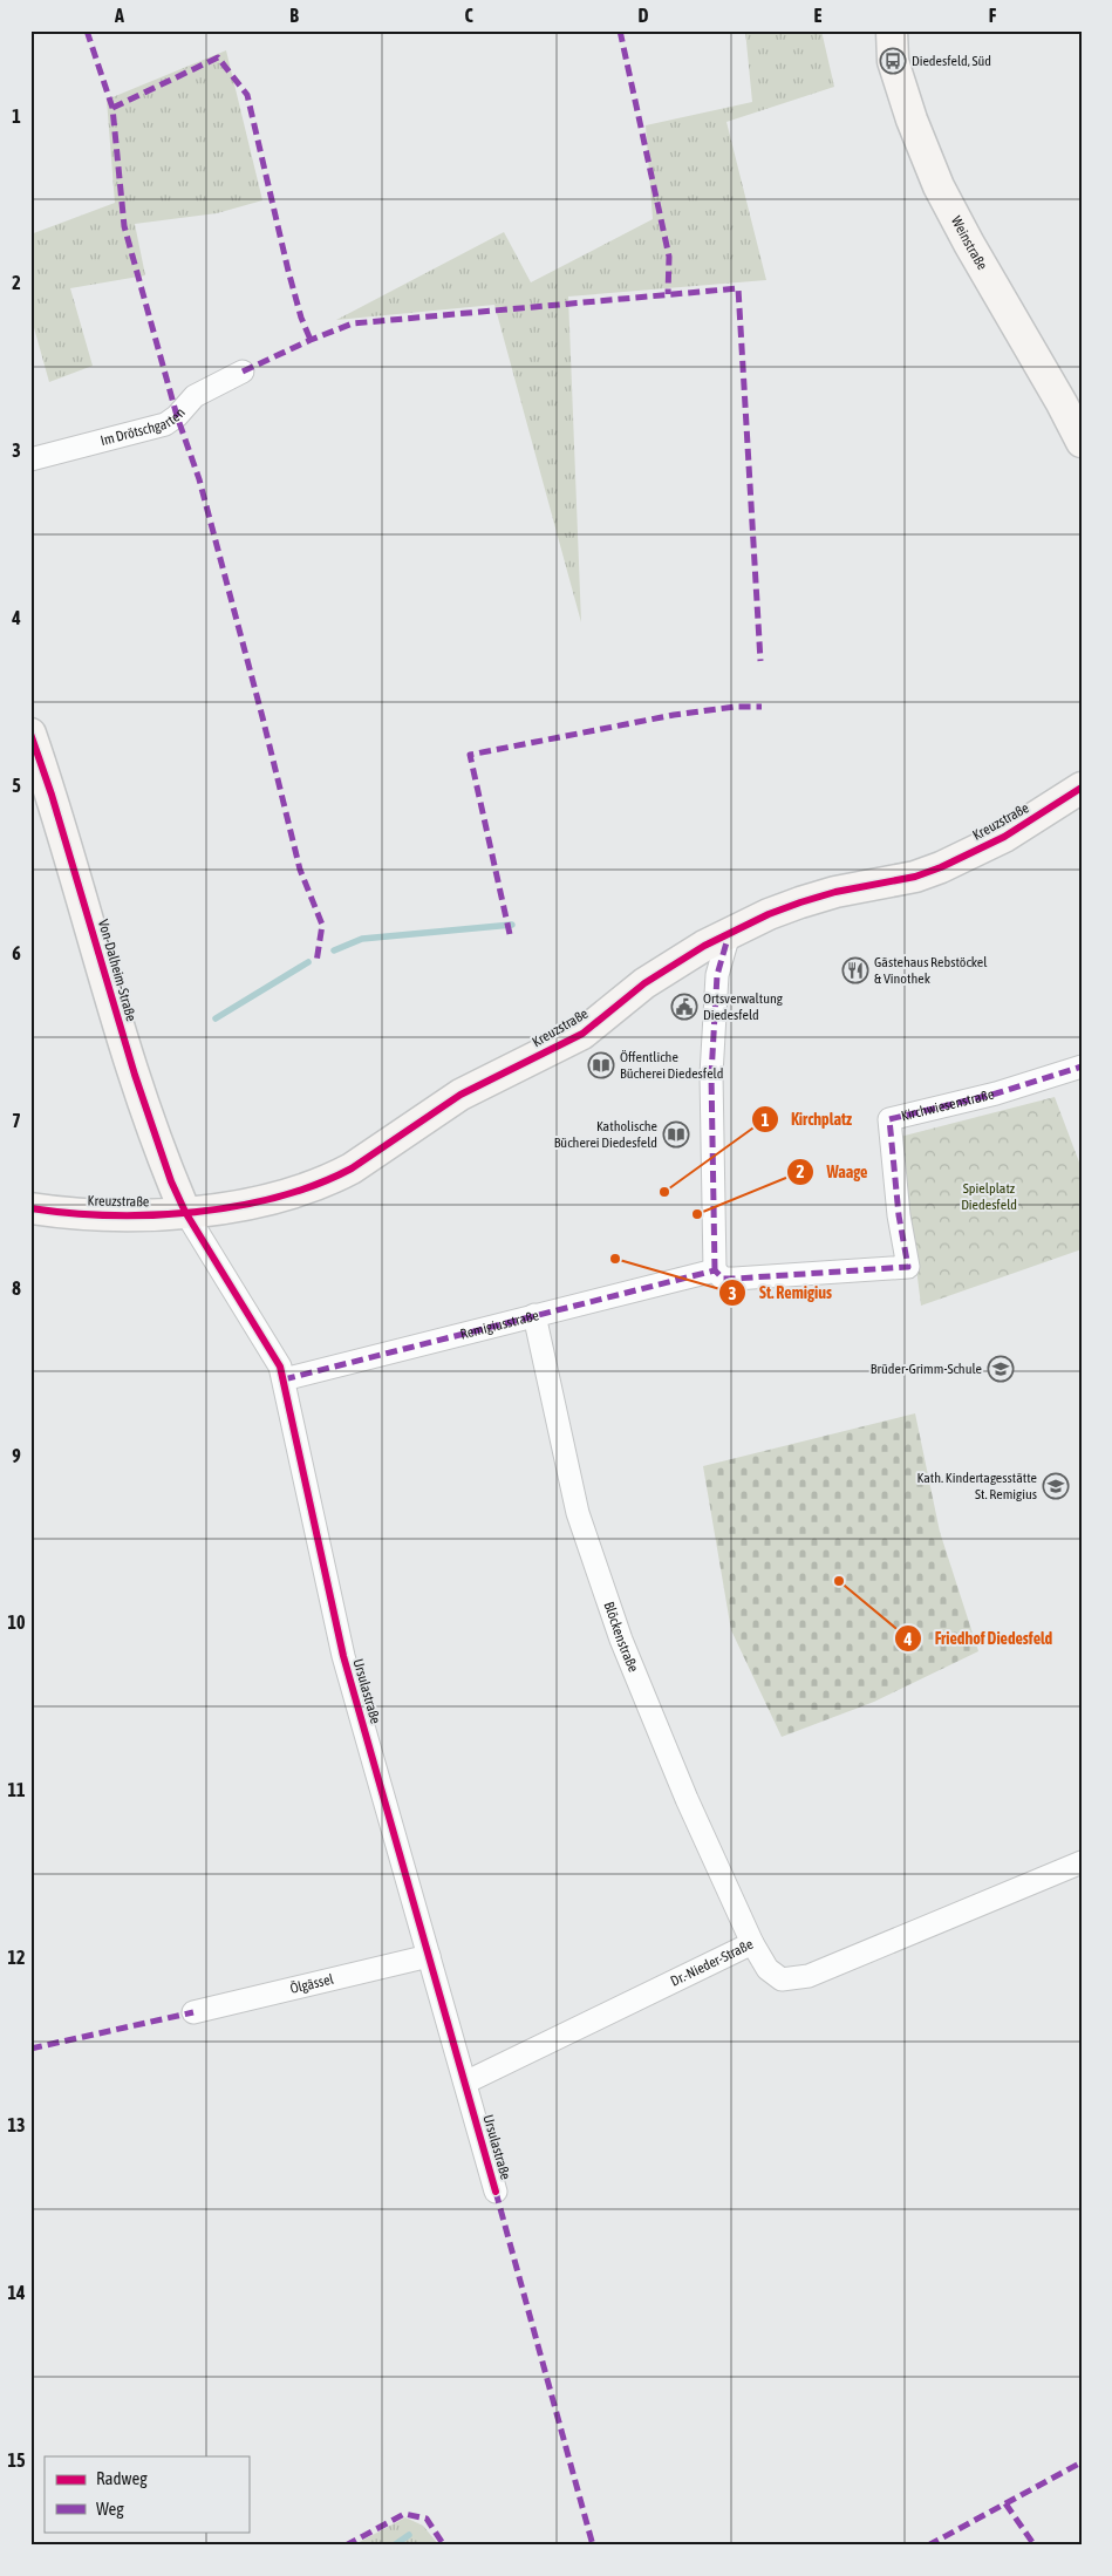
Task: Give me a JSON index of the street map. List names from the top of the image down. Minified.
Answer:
{"streets":{"street":["Weinstraße","Im Drötschgarten","Kreuzstraße","Von-Dalheim-Straße","Kirchwiesenstraße","Remigiusstraße","Blöckenstraße","Ursulastraße","Dr.-Nieder-Straße","Ölgässel"]},"crossings":[["Kreuzstraße","Von-Dalheim-Straße"],["Kreuzstraße","Ursulastraße"],["Von-Dalheim-Straße","Ursulastraße"],["Kirchwiesenstraße","Remigiusstraße"],["Remigiusstraße","Blöckenstraße"],["Remigiusstraße","Ursulastraße"],["Blöckenstraße","Dr.-Nieder-Straße"],["Ursulastraße","Dr.-Nieder-Straße"],["Ursulastraße","Ölgässel"]],"parks":["Spielplatz Diedesfeld"],"places":{"bus stop":["Diedesfeld, Süd"],"restaurant":["Gästehaus Rebstöckel & Vinothek"],"public building":["Ortsverwaltung Diedesfeld"],"library":["Öffentliche Bücherei Diedesfeld","Katholische Bücherei Diedesfeld"],"other":["Kirchplatz","Waage","St. Remigius","Friedhof Diedesfeld"],"school or university":["Brüder-Grimm-Schule","Kath. Kindertagesstätte St. Remigius"]},"legend":["Radweg","Weg"],"grid":{"columns":["A","B","C","D","E","F"],"rows":["1","2","3","4","5","6","7","8","9","10","11","12","13","14","15"]}}
